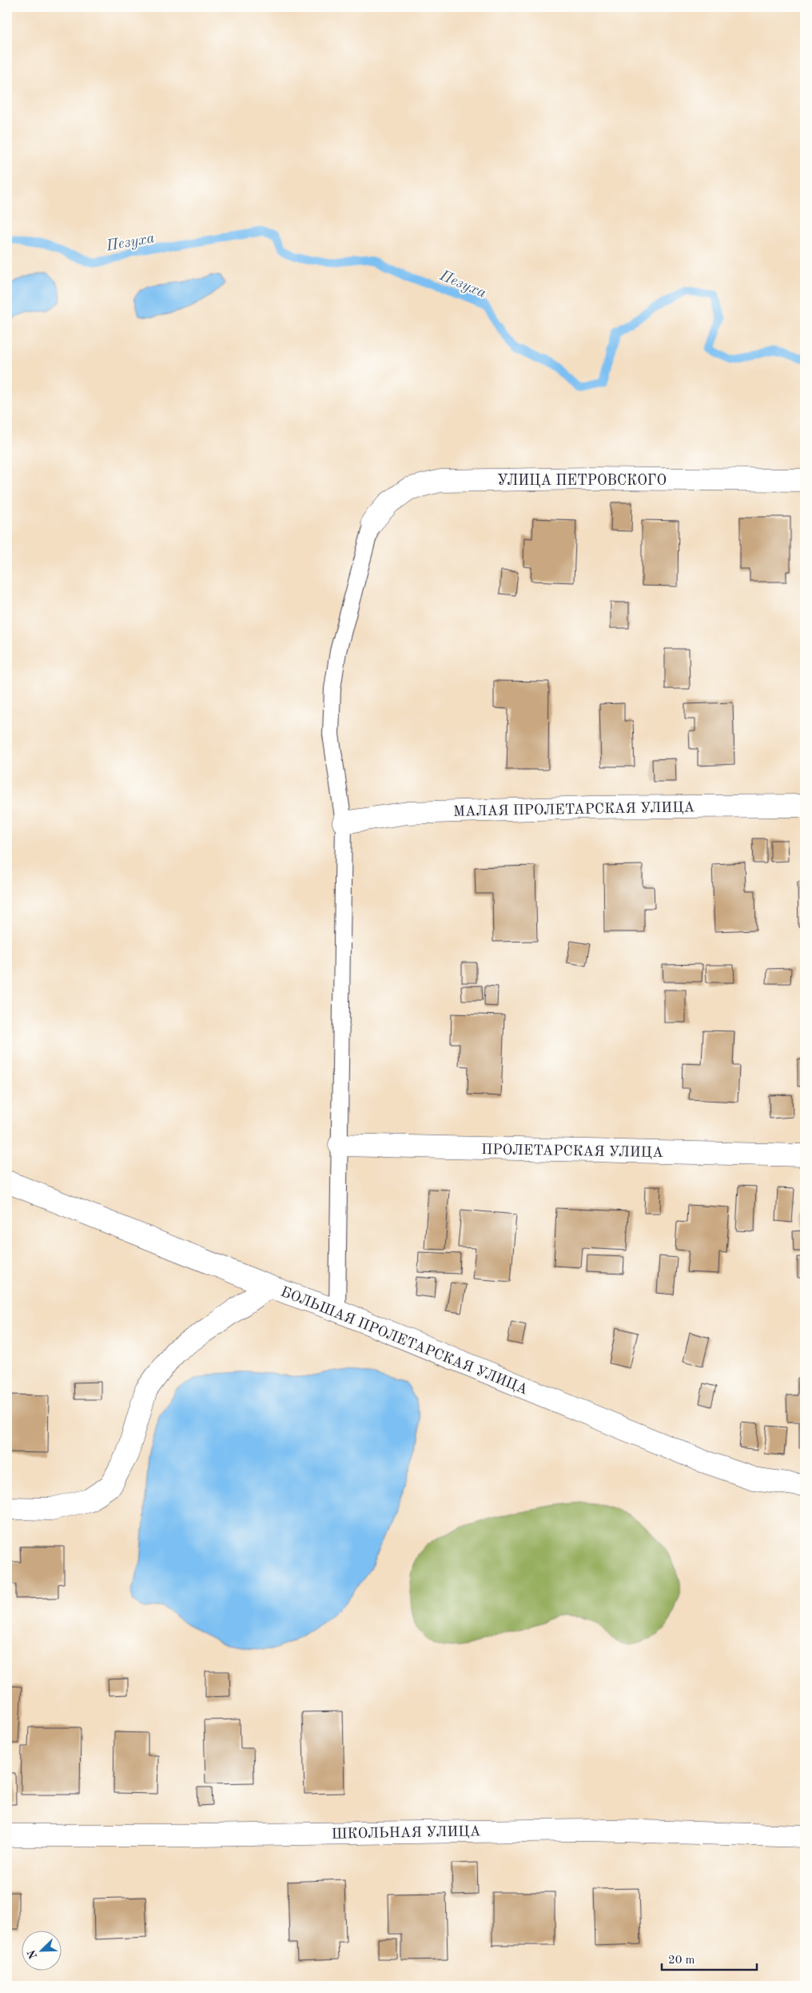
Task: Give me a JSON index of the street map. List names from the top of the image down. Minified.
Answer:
{"streets":{"street":["УЛИЦА ПЕТРОВСКОГО","МАЛАЯ ПРОЛЕТАРСКАЯ УЛИЦА","ПРОЛЕТАРСКАЯ УЛИЦА","БОЛЬШАЯ ПРОЛЕТАРСКАЯ УЛИЦА","ШКОЛЬНАЯ УЛИЦА"]},"water":["Пезуха"],"scale_bar":"20 m","north":"bottom left"}
